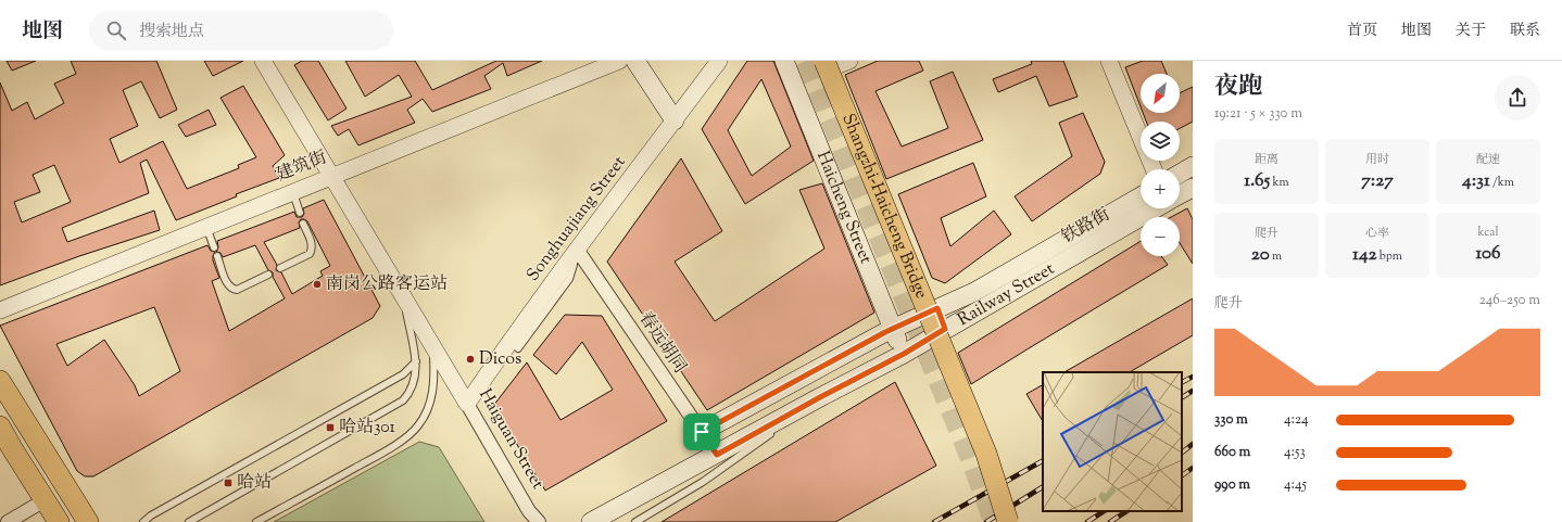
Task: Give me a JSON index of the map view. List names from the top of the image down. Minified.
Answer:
{"streets":{"main road":["Shangzhi-Haicheng Bridge","Haicheng Street","铁路街","Railway Street"],"street":["建筑街","Songhuajiang Street","春远胡同","Haiguan Street"]},"crossings":[["建筑街","Haiguan Street"],["Haicheng Street","铁路街"],["Haicheng Street","Railway Street"],["Songhuajiang Street","春远胡同"],["Songhuajiang Street","Haiguan Street"],["铁路街","春远胡同"],["Railway Street","春远胡同"]],"places":{"other":["南岗公路客运站","Dicos"],"transit":["哈站301","哈站"]},"north":"bottom left","page":{"header":"地图","search":"搜索地点","nav":["首页","地图","关于","联系"],"heading":["夜跑","19:21 · 5 × 330 m"],"map_buttons":["+","−"],"stats":[["距离","1.65 km"],["用时","7:27"],["配速","4:31 /km"],["爬升","20 m"],["心率","142 bpm"],["kcal","106"]],"chart":["爬升","246–250 m"],"list":[{"name":"330 m","note":"4:24"},{"name":"660 m","note":"4:53"},{"name":"990 m","note":"4:45"}]}}
